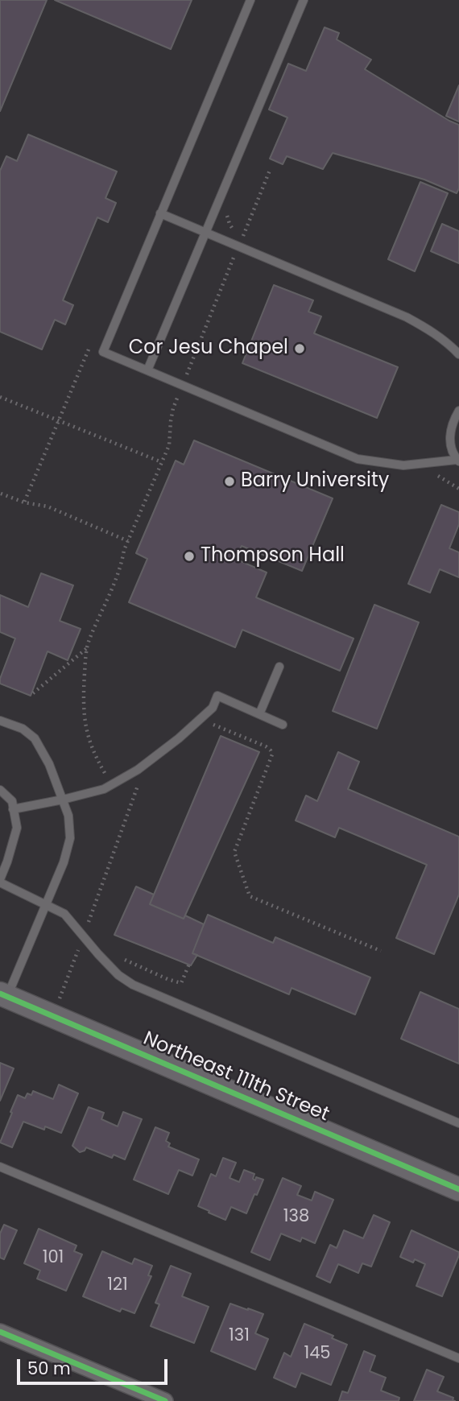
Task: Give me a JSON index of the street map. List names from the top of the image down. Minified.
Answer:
{"streets":{"street":["Northeast 111th Street"]},"places":["Cor Jesu Chapel","Barry University","Thompson Hall"],"house_numbers":["138","101","121","131","145"],"scale_bar":"50 m"}
